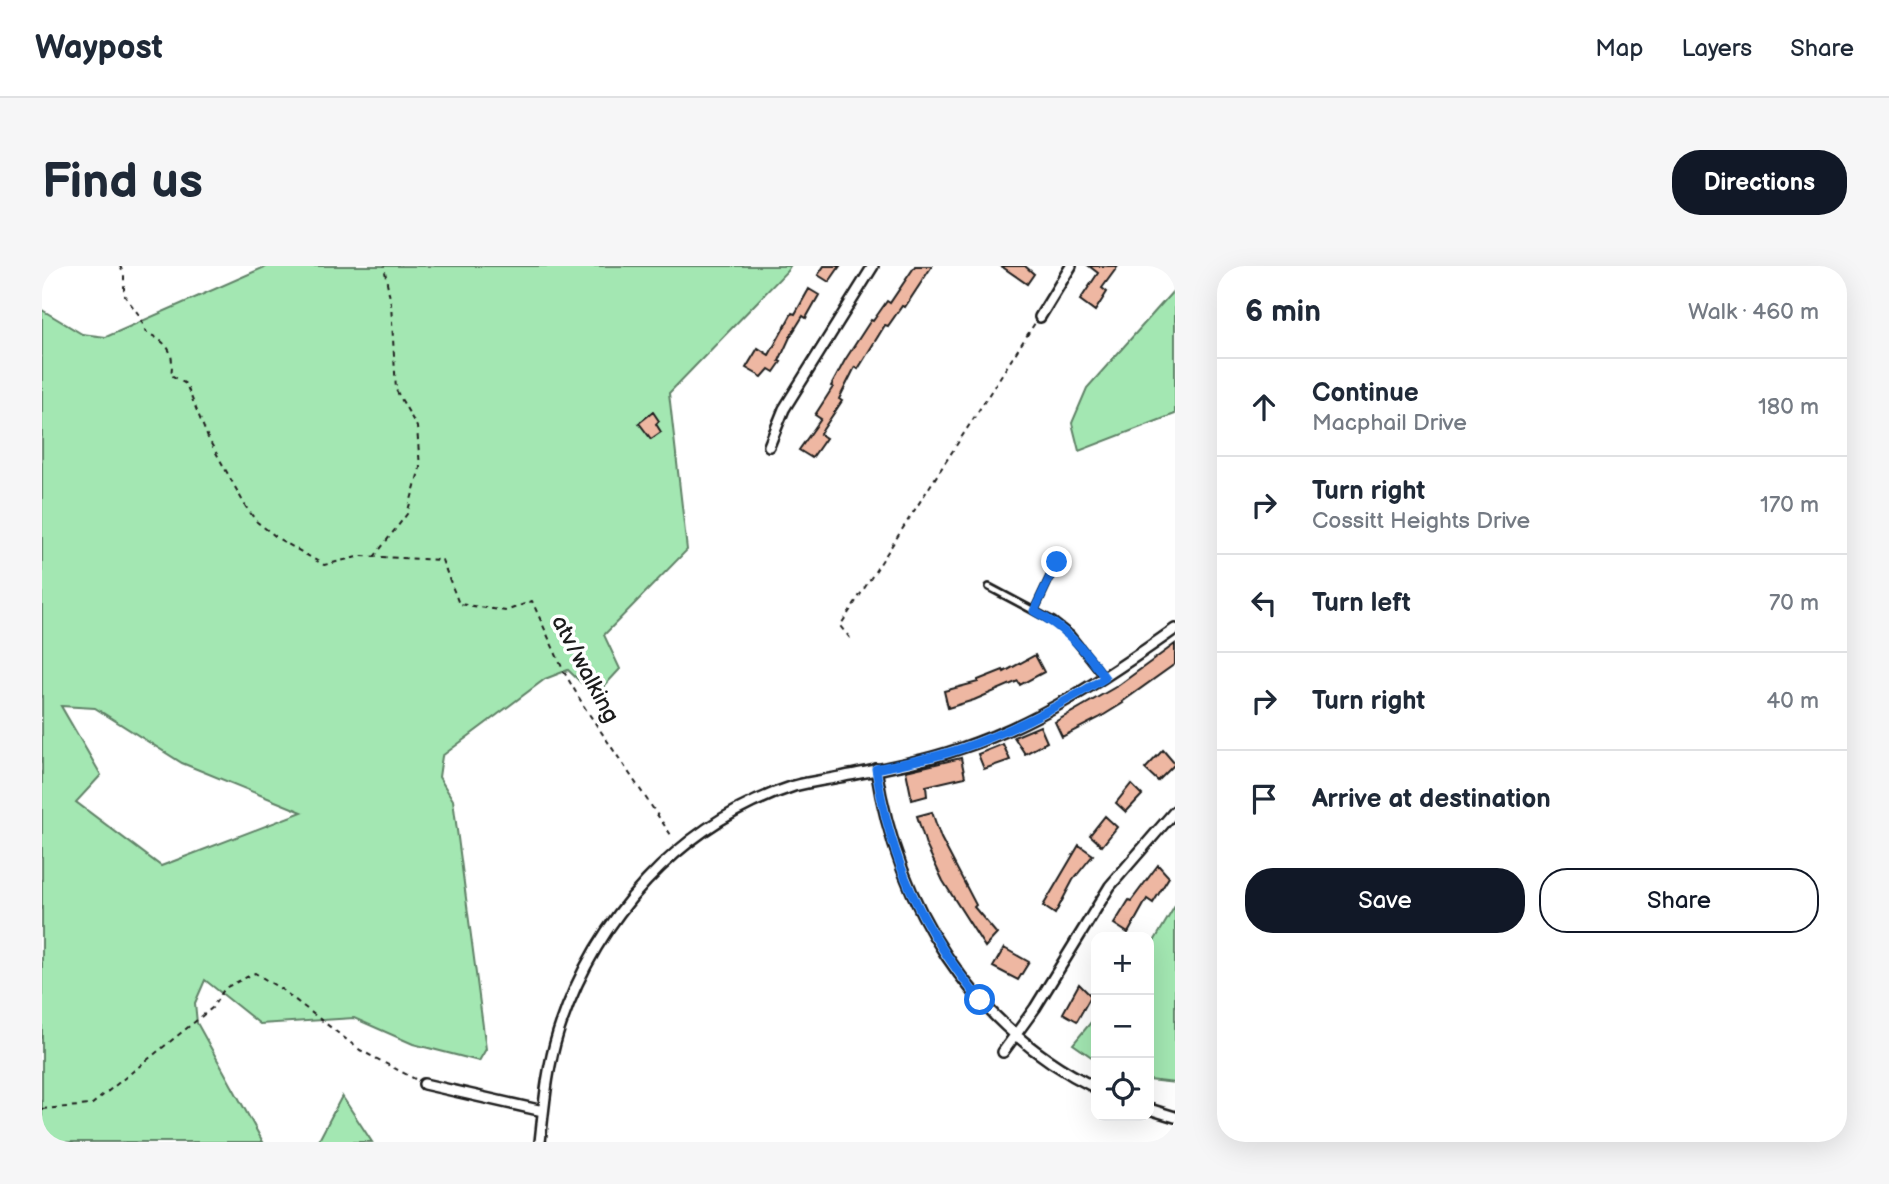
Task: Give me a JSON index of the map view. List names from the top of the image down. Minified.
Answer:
{"streets":{"path":["atv/walking"]},"page":{"header":"Waypost","nav":["Map","Layers","Share"],"buttons":["Directions",["Save","Share"]],"title":"Find us","heading":["6 min","Walk · 460 m"],"list":[["Continue","Macphail Drive","180 m"],["Turn right","Cossitt Heights Drive","170 m"],["Turn left","70 m"],["Turn right","40 m"],"Arrive at destination"],"map_buttons":["+","−"]}}
